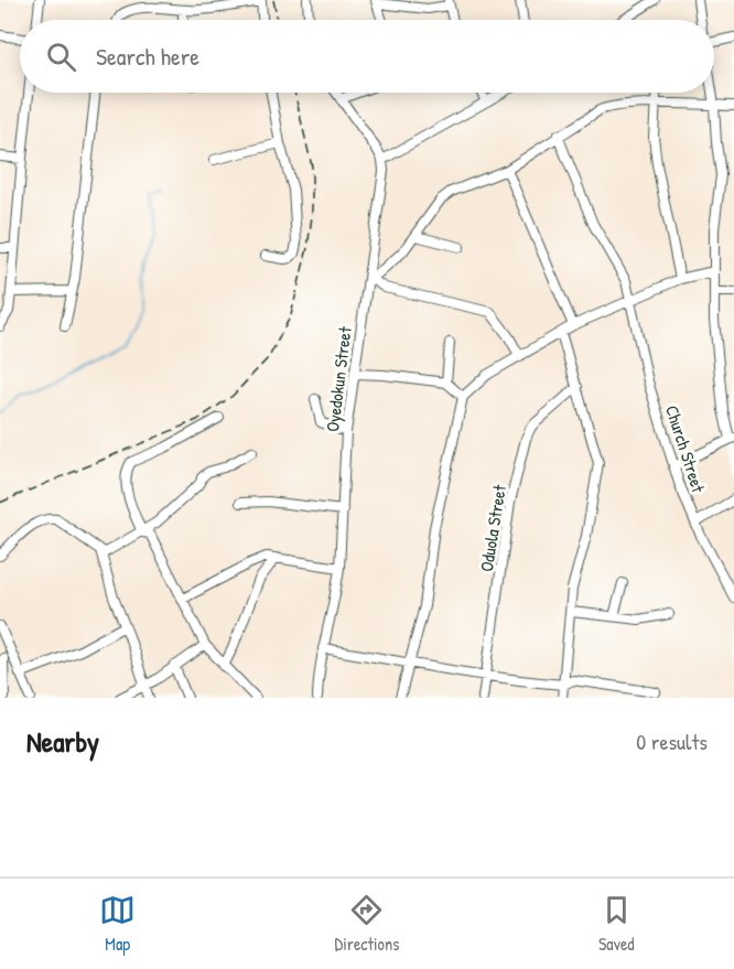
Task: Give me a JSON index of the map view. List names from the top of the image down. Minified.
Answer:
{"streets":{"street":["Oyedokun Street","Church Street","Oduola Street"]},"page":{"search":"Search here","heading":["Nearby","0 results"],"nav":["Map","Directions","Saved"]}}
